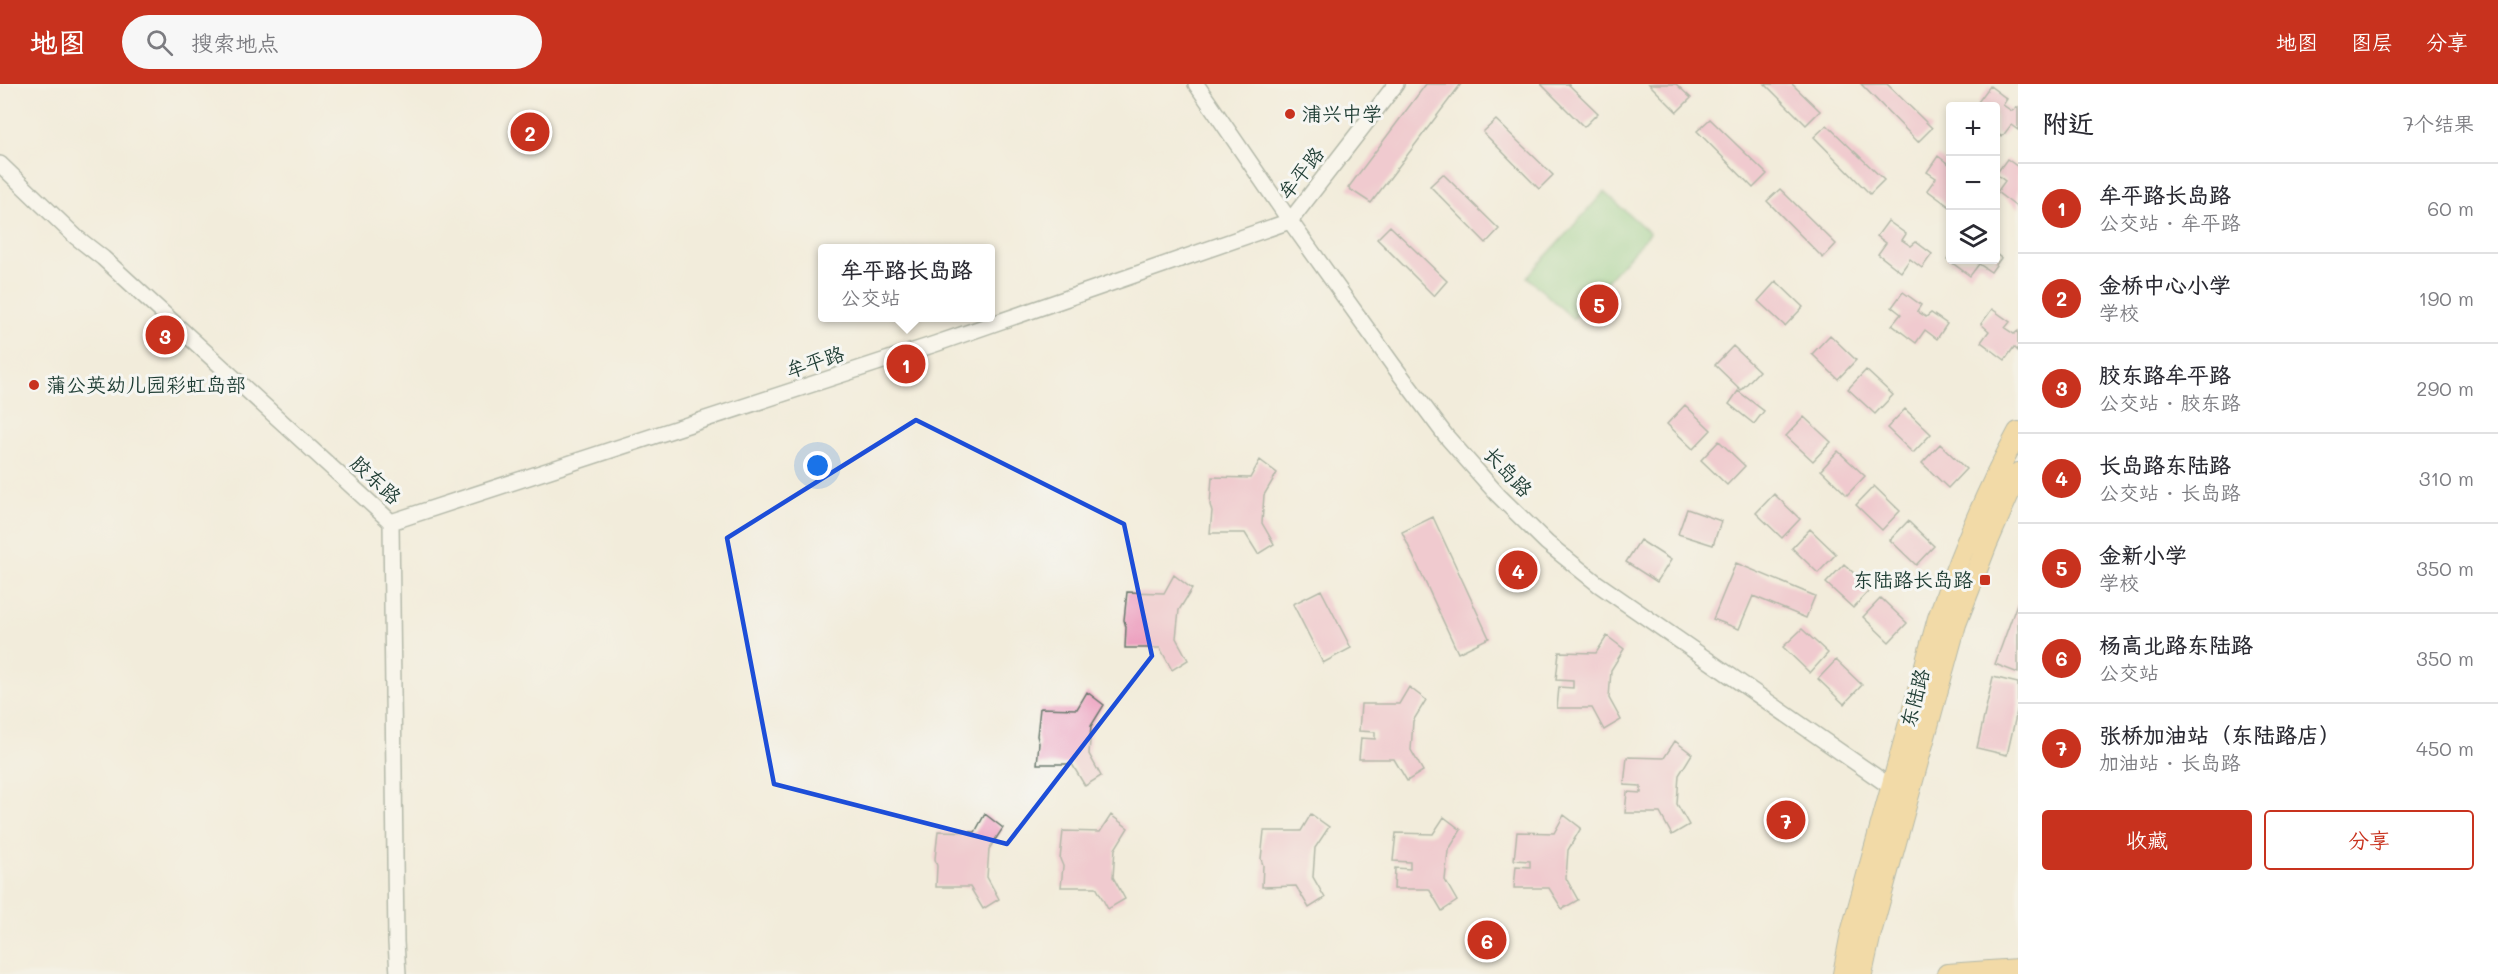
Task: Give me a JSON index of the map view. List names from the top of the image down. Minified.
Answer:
{"streets":{"main road":["东陆路"],"street":["牟平路","长岛路","胶东路"]},"crossings":[["牟平路","长岛路"],["牟平路","胶东路"],["长岛路","东陆路"]],"places":{"other":["浦兴中学","蒲公英幼儿园彩虹岛部"],"transit":["东陆路长岛路"]},"page":{"header":"地图","search":"搜索地点","nav":["地图","图层","分享"],"heading":["附近","7个结果"],"map_buttons":["+","−"],"pins":["2","5","3","1","4","7","6"],"list":[{"mark":"1","name":"牟平路长岛路","note":"公交站 · 牟平路","value":"60 m"},{"mark":"2","name":"金桥中心小学","note":"学校","value":"190 m"},{"mark":"3","name":"胶东路牟平路","note":"公交站 · 胶东路","value":"290 m"},{"mark":"4","name":"长岛路东陆路","note":"公交站 · 长岛路","value":"310 m"},{"mark":"5","name":"金新小学","note":"学校","value":"350 m"},{"mark":"6","name":"杨高北路东陆路","note":"公交站","value":"350 m"},{"mark":"7","name":"张桥加油站（东陆路店）","note":"加油站 · 长岛路","value":"450 m"}],"popup":["牟平路长岛路","公交站"],"buttons":["收藏","分享"]}}
